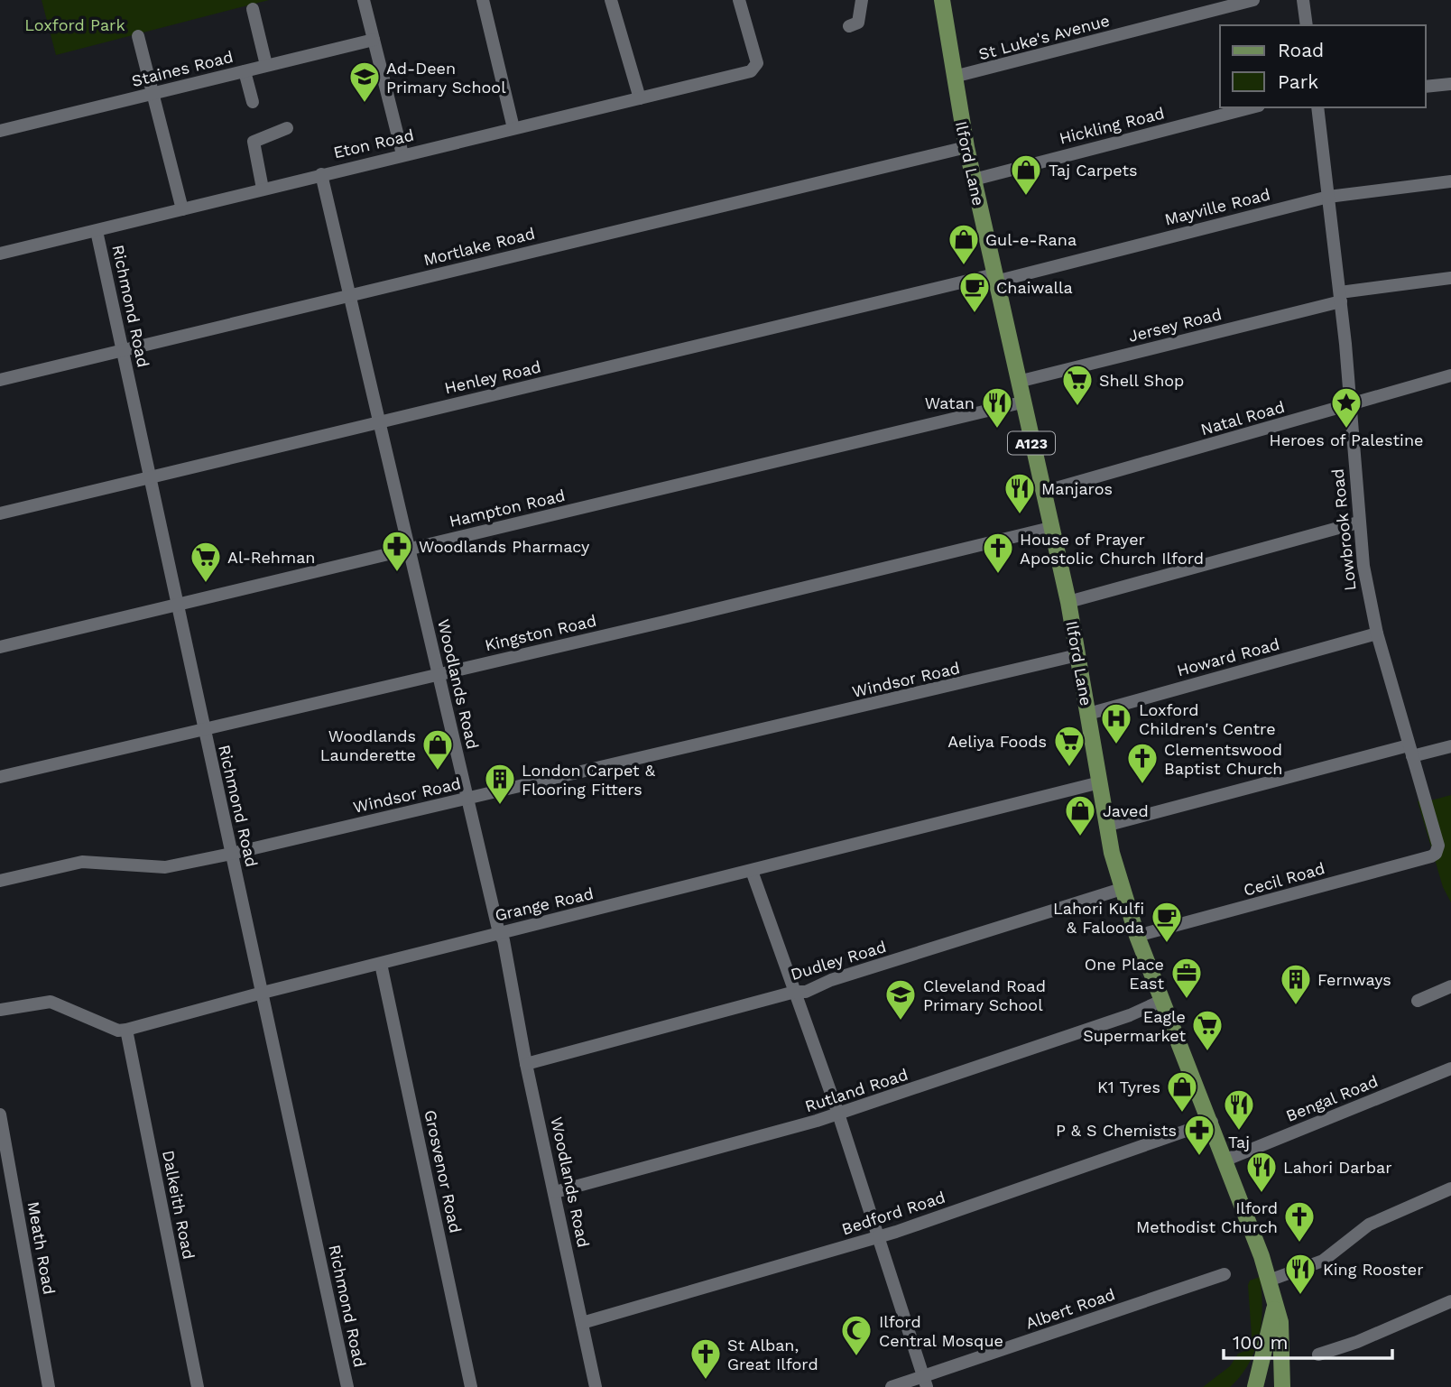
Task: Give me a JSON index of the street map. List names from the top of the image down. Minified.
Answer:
{"streets":{"main road":["Ilford Lane","A123"],"street":["St Luke's Avenue","Staines Road","Hickling Road","Eton Road","Mayville Road","Mortlake Road","Richmond Road","Jersey Road","Henley Road","Natal Road","Hampton Road","Lowbrook Road","Kingston Road","Howard Road","Windsor Road","Woodlands Road","Cecil Road","Grange Road","Dudley Road","Rutland Road","Bengal Road","Grosvenor Road","Dalkeith Road","Bedford Road","Meath Road","Albert Road"]},"crossings":[["St Luke's Avenue","Ilford Lane"],["Hickling Road","Ilford Lane"],["Eton Road","Richmond Road"],["Eton Road","Woodlands Road"],["Ilford Lane","Mayville Road"],["Ilford Lane","Mortlake Road"],["Ilford Lane","Jersey Road"],["Ilford Lane","Henley Road"],["Ilford Lane","Natal Road"],["Ilford Lane","Hampton Road"],["Ilford Lane","Kingston Road"],["Ilford Lane","Howard Road"],["Ilford Lane","Windsor Road"],["Ilford Lane","Cecil Road"],["Ilford Lane","Grange Road"],["Ilford Lane","Dudley Road"],["Ilford Lane","Rutland Road"],["Ilford Lane","Bengal Road"],["Ilford Lane","Bedford Road"],["Mayville Road","Henley Road"],["Mayville Road","Lowbrook Road"],["Mortlake Road","Richmond Road"],["Mortlake Road","Woodlands Road"],["Richmond Road","Henley Road"],["Richmond Road","Hampton Road"],["Richmond Road","Kingston Road"],["Richmond Road","Windsor Road"],["Richmond Road","Grange Road"],["Jersey Road","Lowbrook Road"],["Henley Road","Woodlands Road"],["Natal Road","Lowbrook Road"],["Hampton Road","Woodlands Road"],["Lowbrook Road","Howard Road"],["Lowbrook Road","Cecil Road"],["Kingston Road","Woodlands Road"],["Windsor Road","Woodlands Road"],["Woodlands Road","Grange Road"],["Woodlands Road","Dudley Road"],["Woodlands Road","Rutland Road"],["Woodlands Road","Bedford Road"],["Grange Road","Grosvenor Road"],["Grange Road","Dalkeith Road"]],"parks":["Loxford Park"],"places":{"school or university":["Ad-Deen Primary School","Cleveland Road Primary School"],"shop":["Taj Carpets","Gul-e-Rana","Woodlands Launderette","Javed","K1 Tyres"],"cafe":["Chaiwalla","Lahori Kulfi & Falooda"],"supermarket":["Shell Shop","Al-Rehman","Aeliya Foods","Eagle Supermarket"],"restaurant":["Watan","Manjaros","Taj","Lahori Darbar","King Rooster"],"place":["Heroes of Palestine"],"pharmacy":["Woodlands Pharmacy","P & S Chemists"],"church":["House of Prayer Apostolic Church Ilford","Clementswood Baptist Church","Ilford Methodist Church","St Alban, Great Ilford"],"hospital":["Loxford Children's Centre"],"building":["London Carpet & Flooring Fitters","Fernways"],"office":["One Place East"],"mosque":["Ilford Central Mosque"]},"legend":["Road","Park"],"scale_bar":"100 m"}
